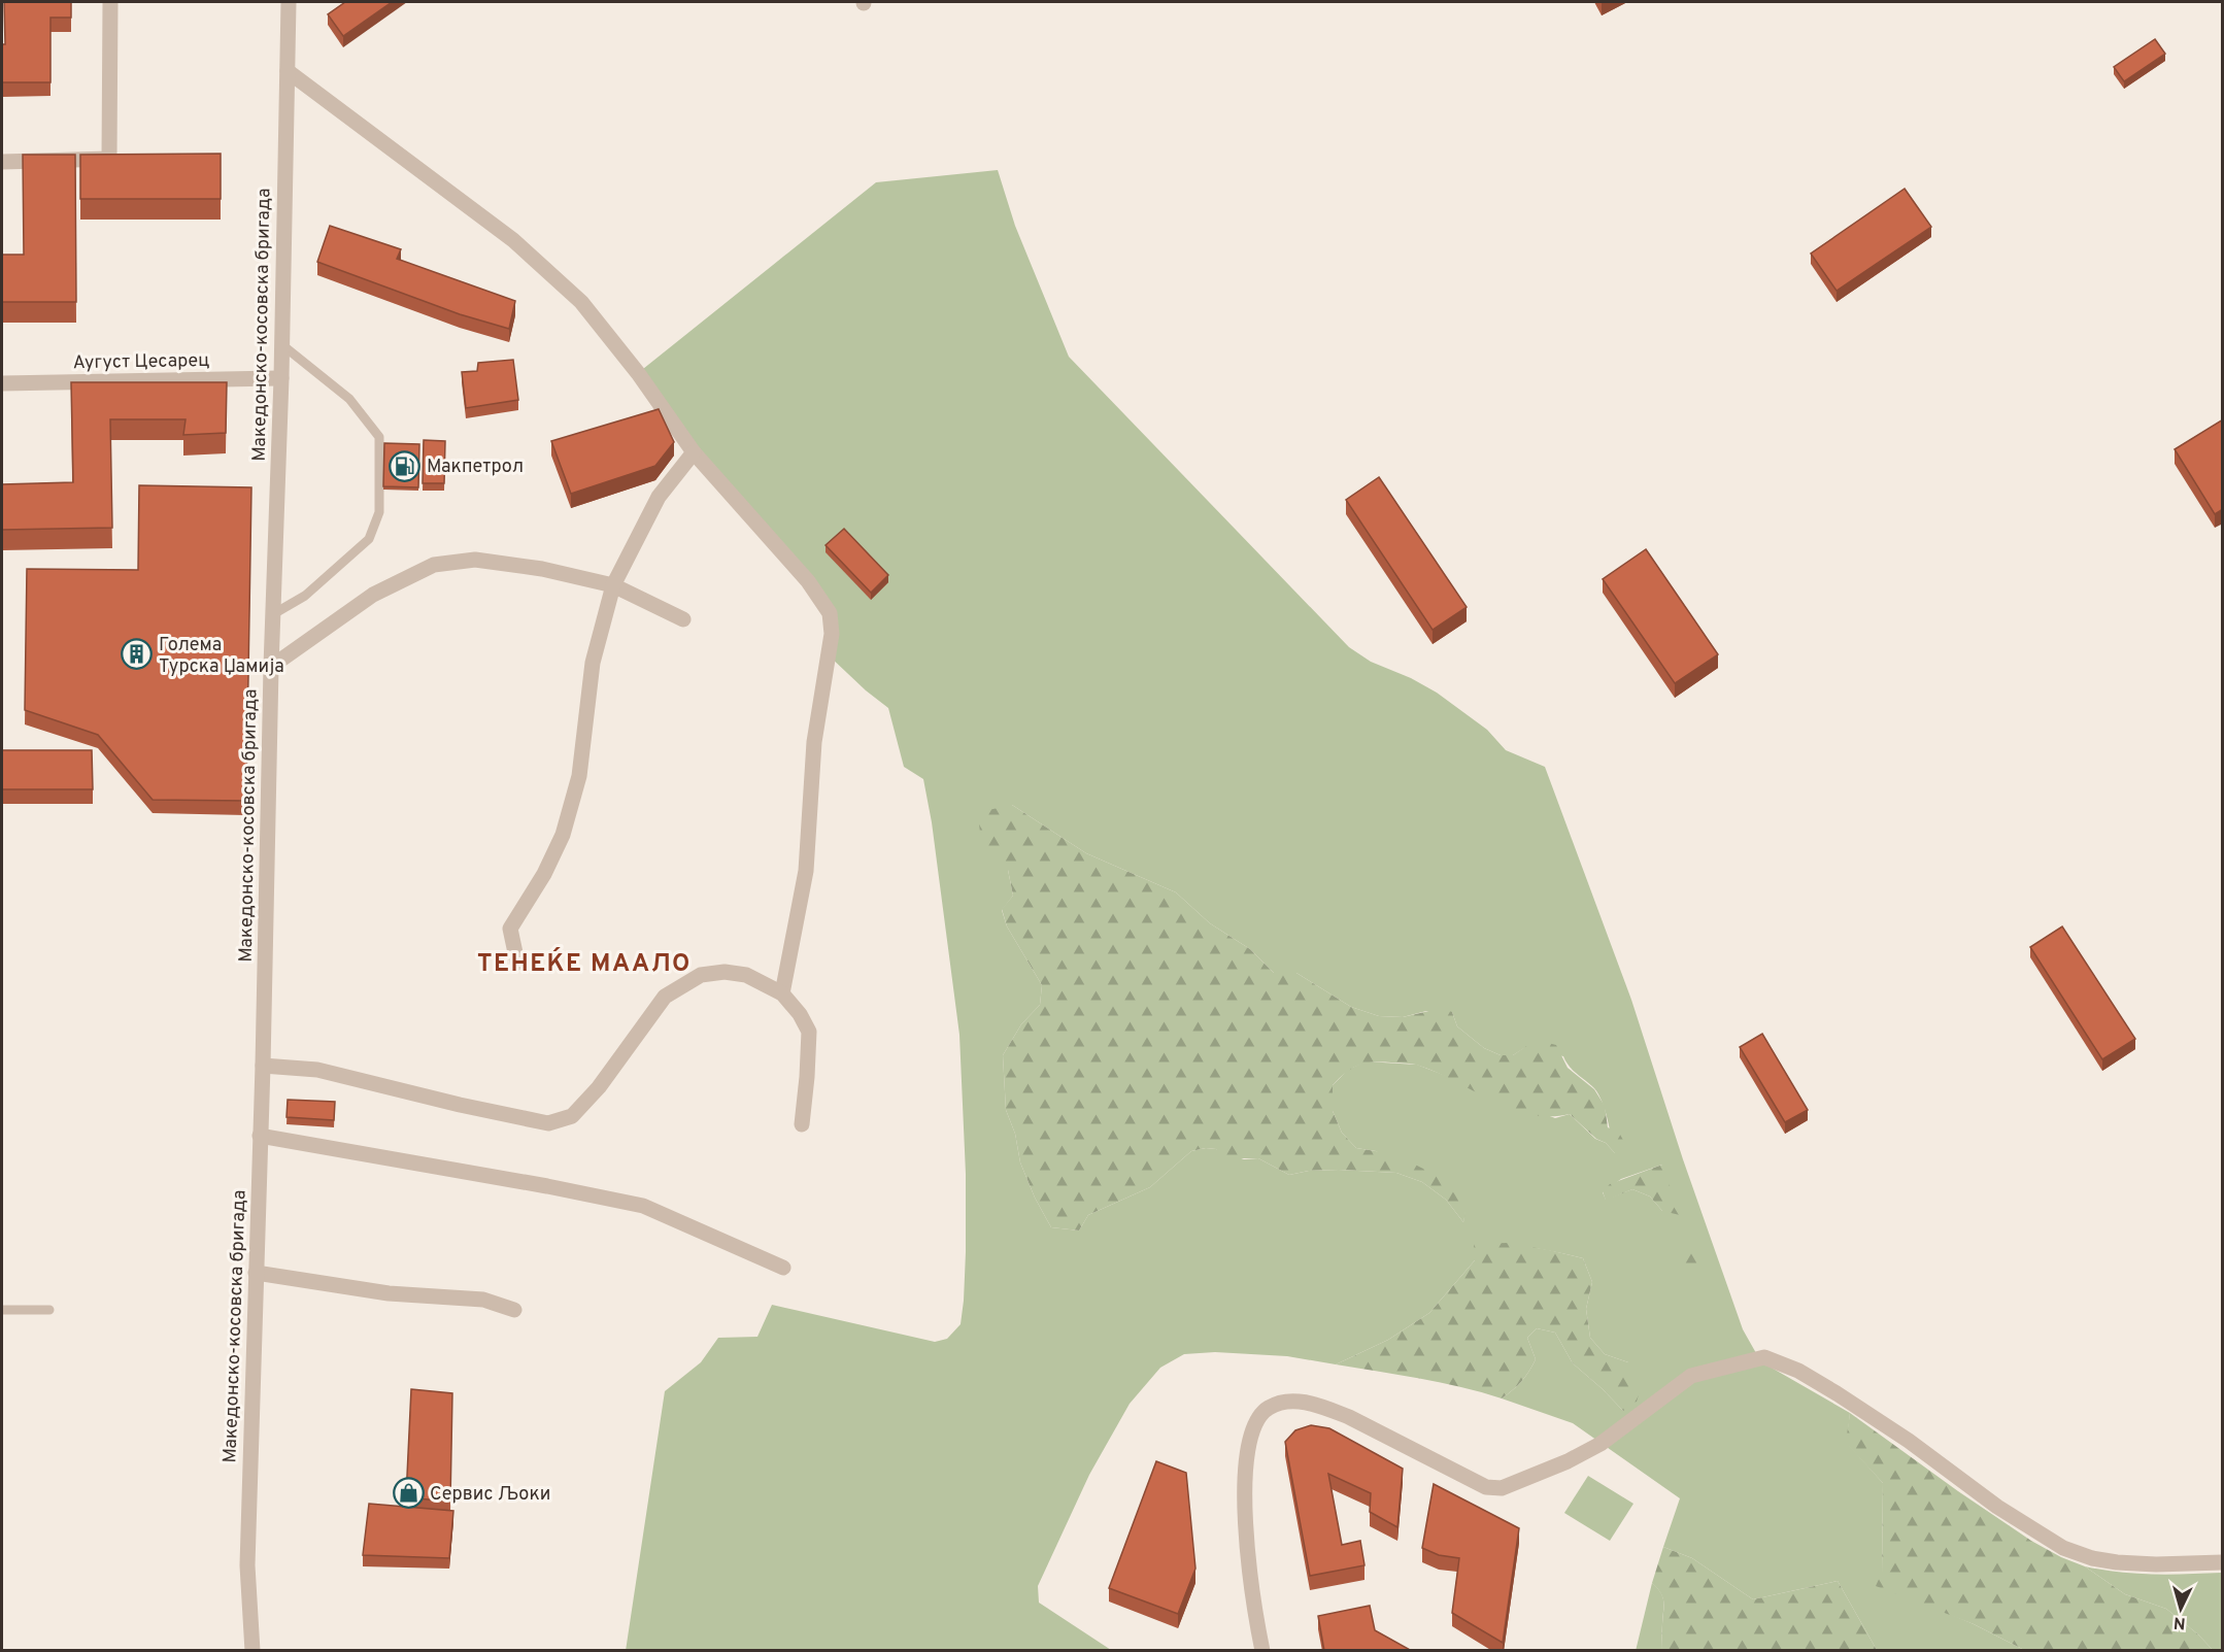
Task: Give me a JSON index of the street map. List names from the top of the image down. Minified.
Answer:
{"streets":{"street":["Македонско-косовска бригада","Аугуст Цесарец"]},"crossings":[["Македонско-косовска бригада","Аугуст Цесарец"]],"districts":["ТЕНЕЌЕ МААЛО"],"places":{"fuel station":["Макпетрол"],"building":["Голема Турска Џамија"],"shop":["Сервис Љоки"]},"north":"bottom"}
